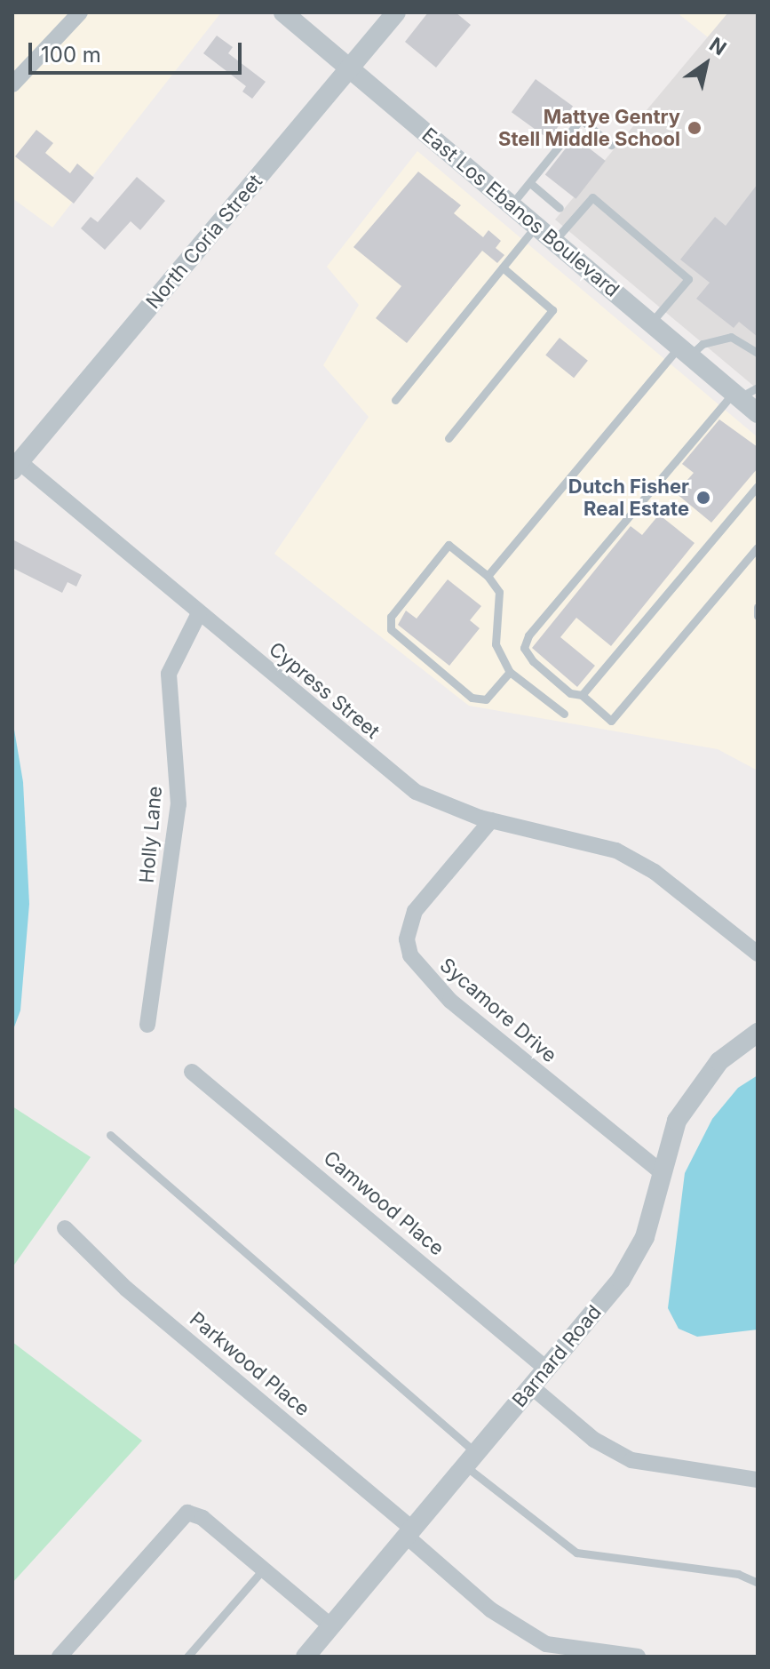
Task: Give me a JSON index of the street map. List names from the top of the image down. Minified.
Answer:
{"streets":{"street":["East Los Ebanos Boulevard","North Coria Street","Cypress Street","Holly Lane","Sycamore Drive","Camwood Place","Barnard Road","Parkwood Place"]},"crossings":[["East Los Ebanos Boulevard","North Coria Street"],["North Coria Street","Cypress Street"],["Cypress Street","Holly Lane"],["Cypress Street","Sycamore Drive"],["Sycamore Drive","Barnard Road"],["Camwood Place","Barnard Road"],["Barnard Road","Parkwood Place"]],"places":["Mattye Gentry Stell Middle School","Dutch Fisher Real Estate"],"scale_bar":"100 m","north":"top right"}
